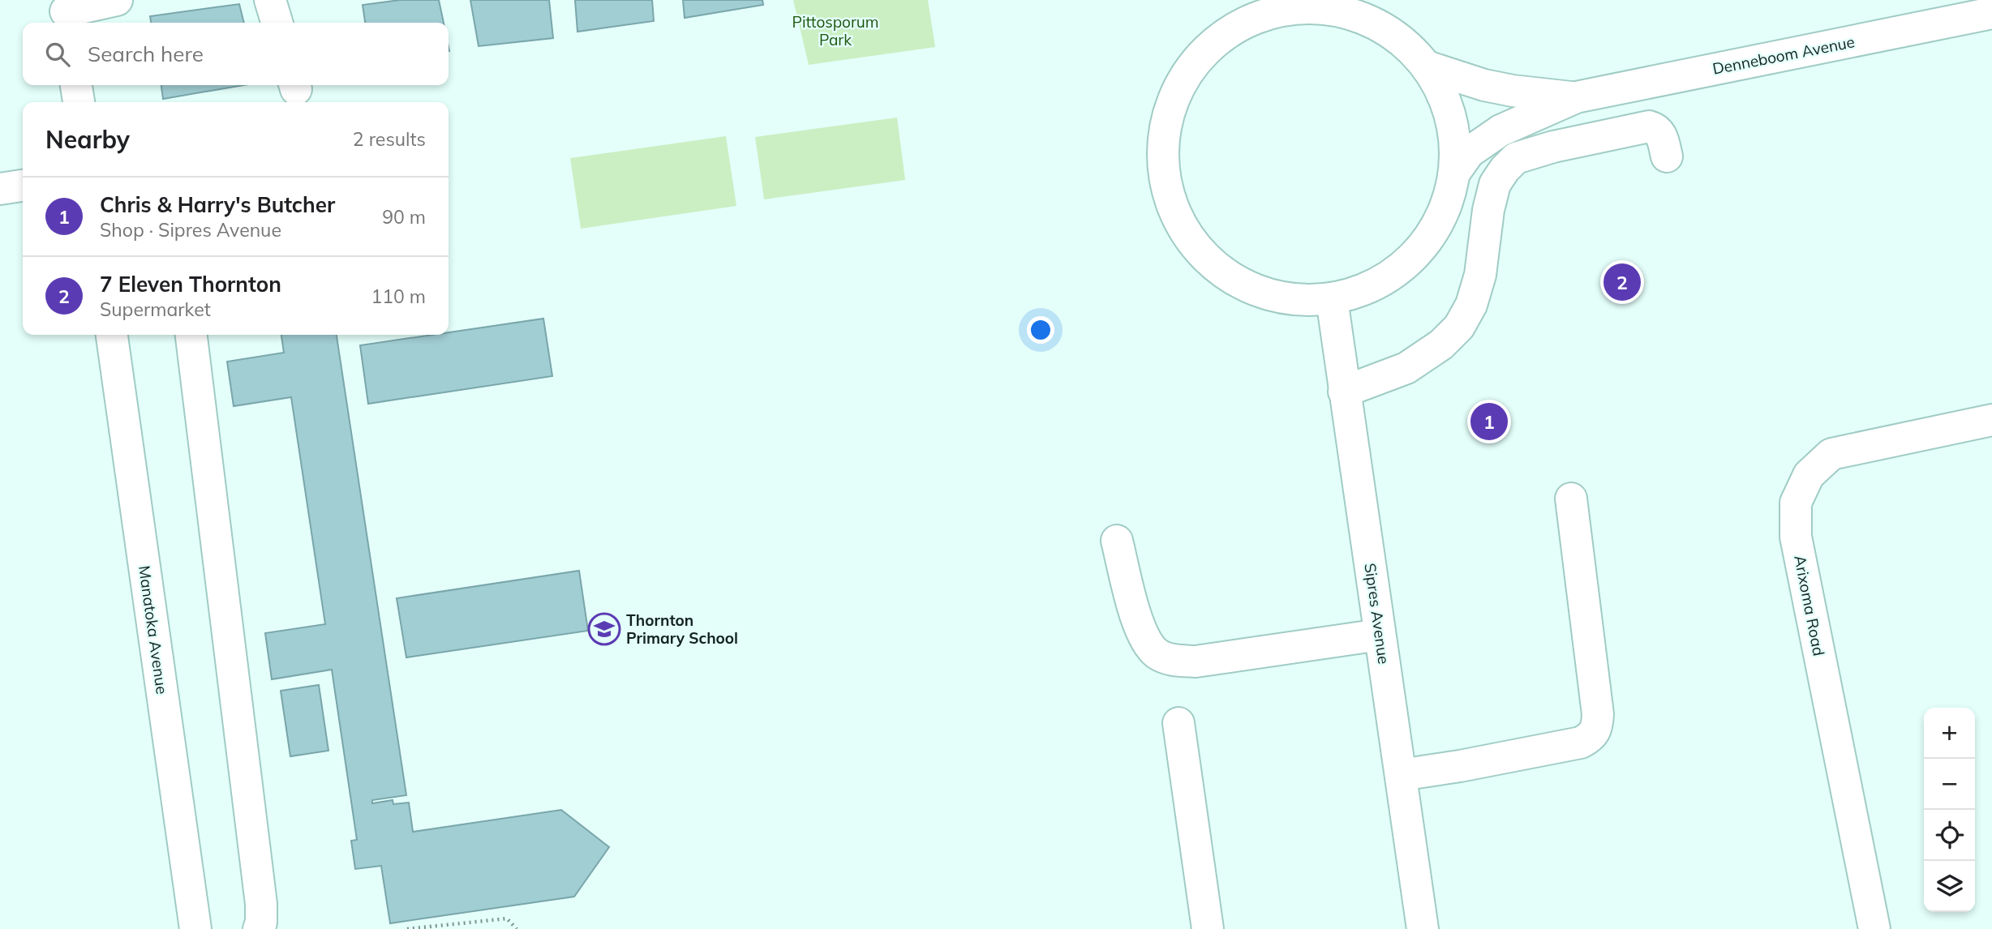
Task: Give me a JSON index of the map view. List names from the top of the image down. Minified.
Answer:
{"streets":{"street":["Denneboom Avenue","Arixoma Road","Sipres Avenue","Manatoka Avenue"]},"parks":["Pittosporum Park"],"places":{"school or university":["Thornton Primary School"]},"page":{"search":"Search here","heading":["Nearby","2 results"],"list":[{"mark":"1","name":"Chris & Harry's Butcher","note":"Shop · Sipres Avenue","value":"90 m"},{"mark":"2","name":"7 Eleven Thornton","note":"Supermarket","value":"110 m"}],"pins":["2","1"],"map_buttons":["+","−"]}}
